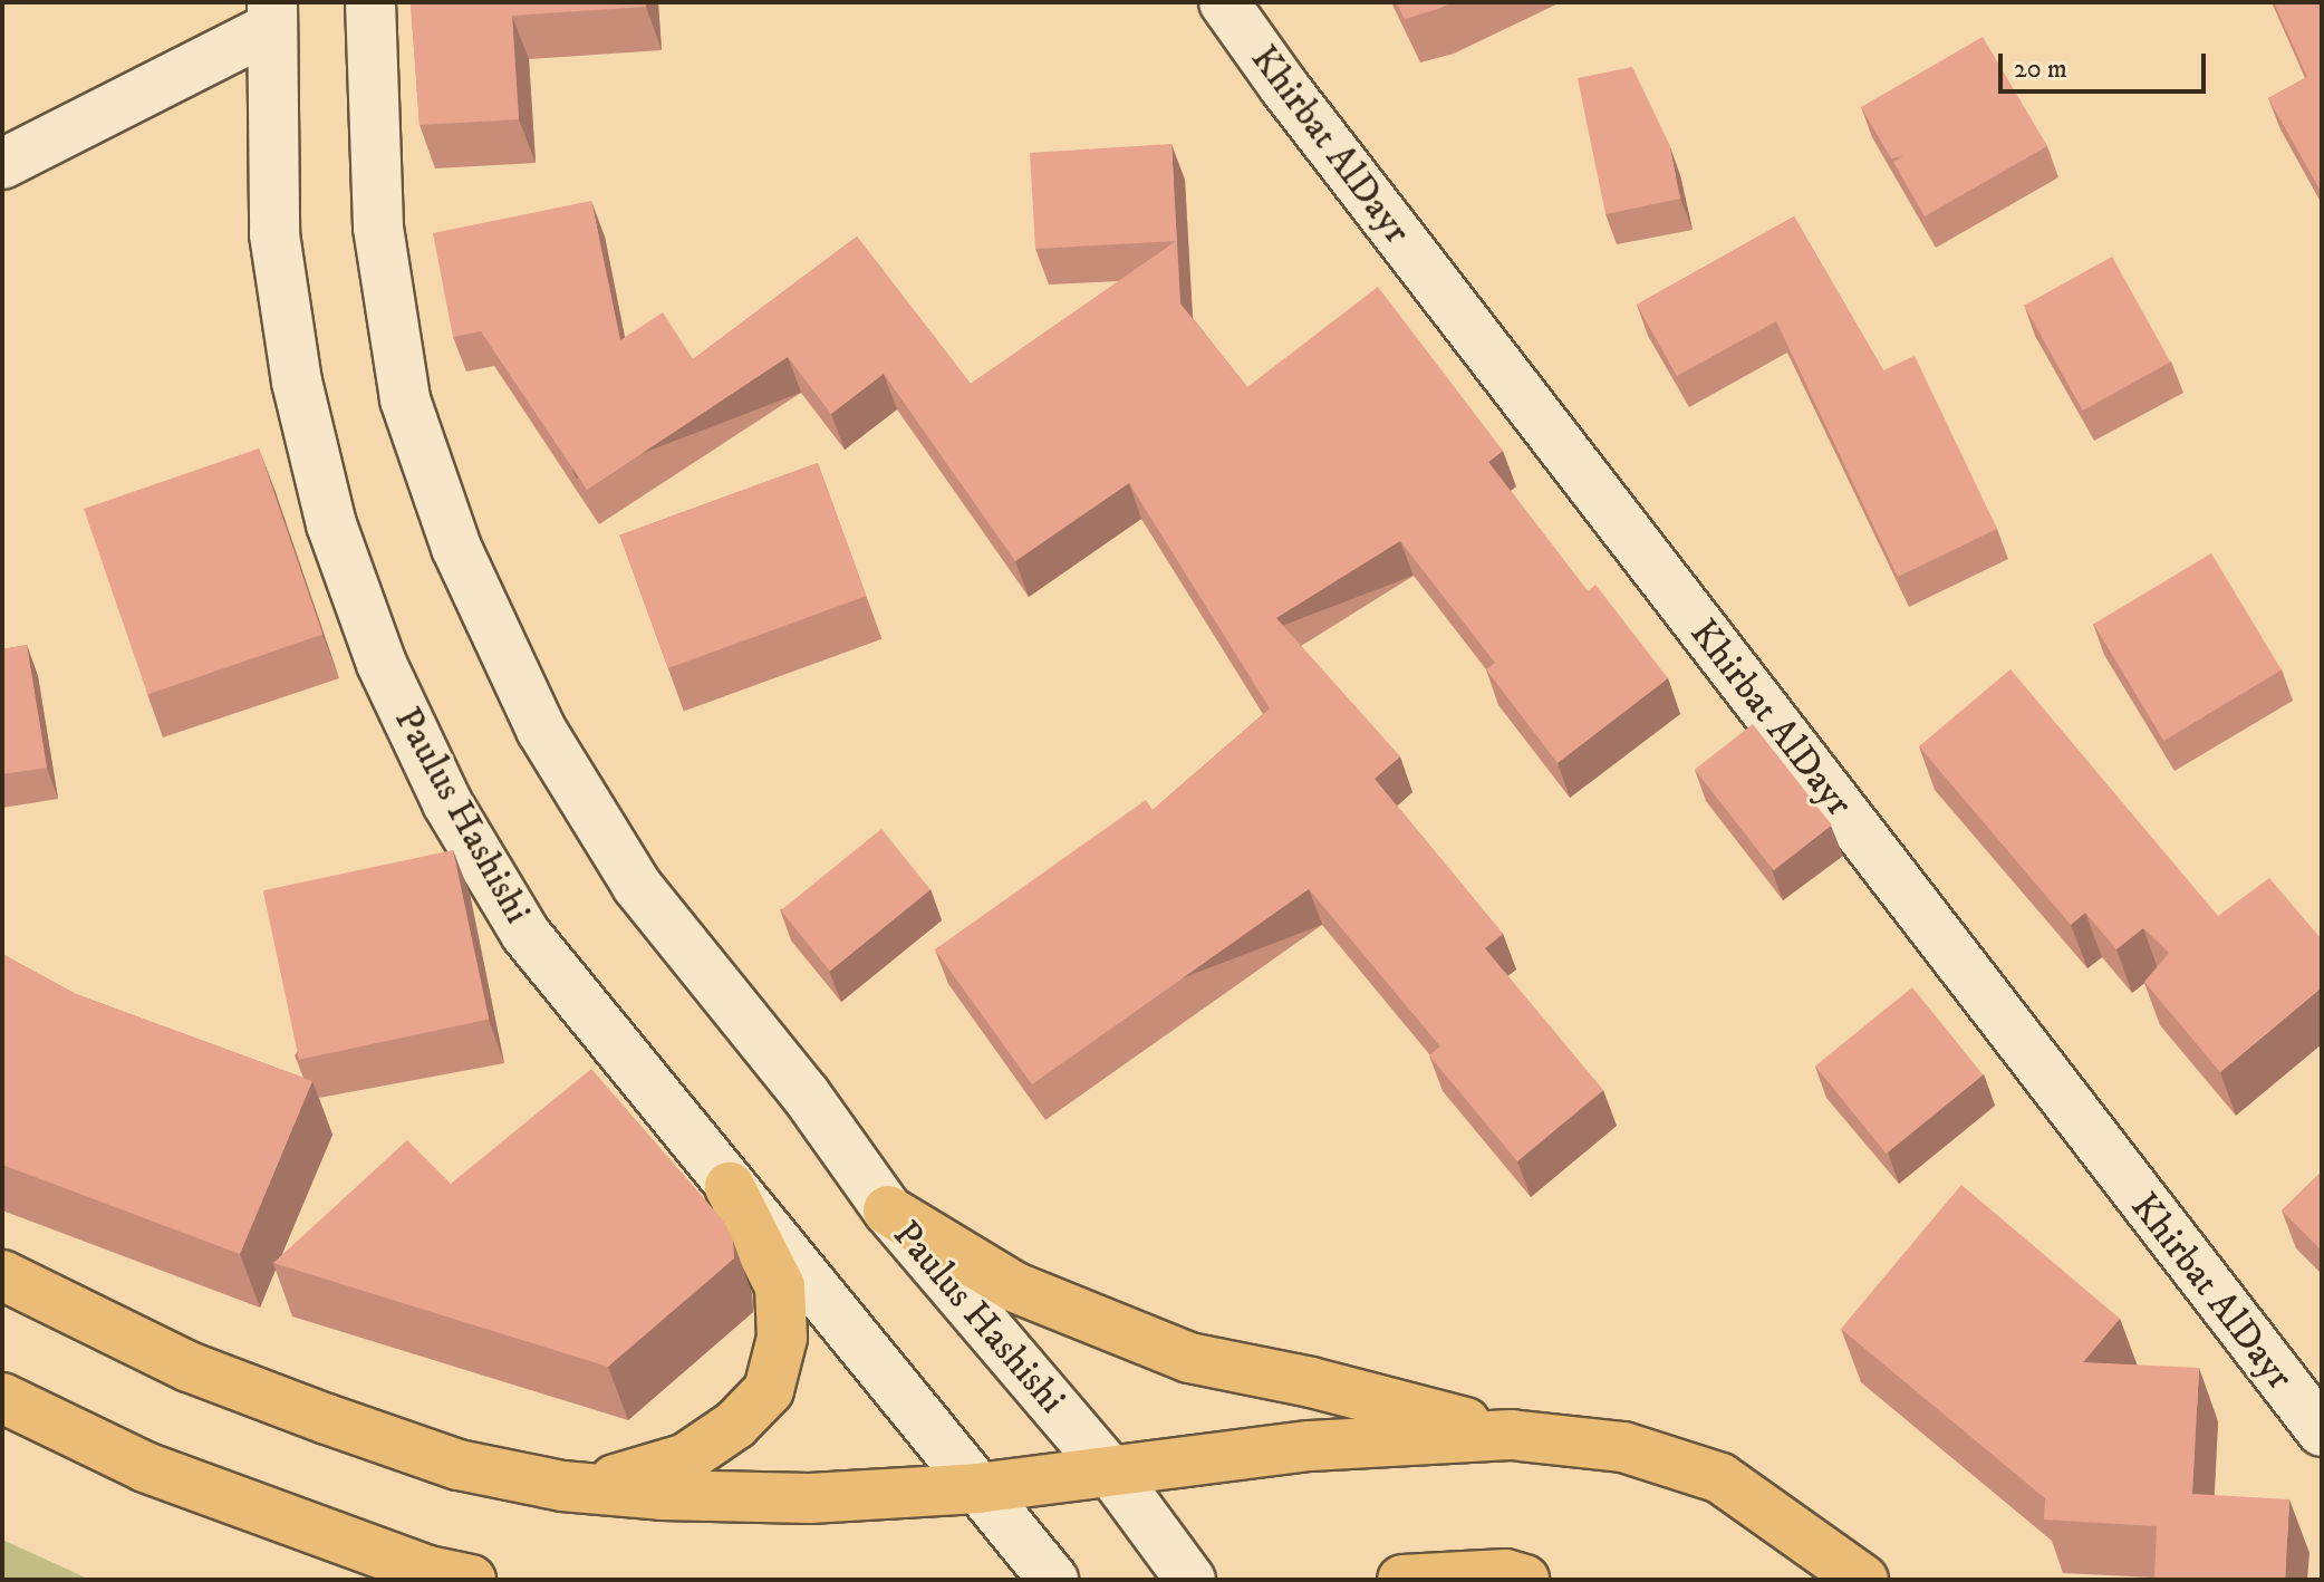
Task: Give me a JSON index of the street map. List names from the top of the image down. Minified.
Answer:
{"streets":{"street":["Khirbat AlDayr","Paulus Hashishi"]},"scale_bar":"20 m"}
